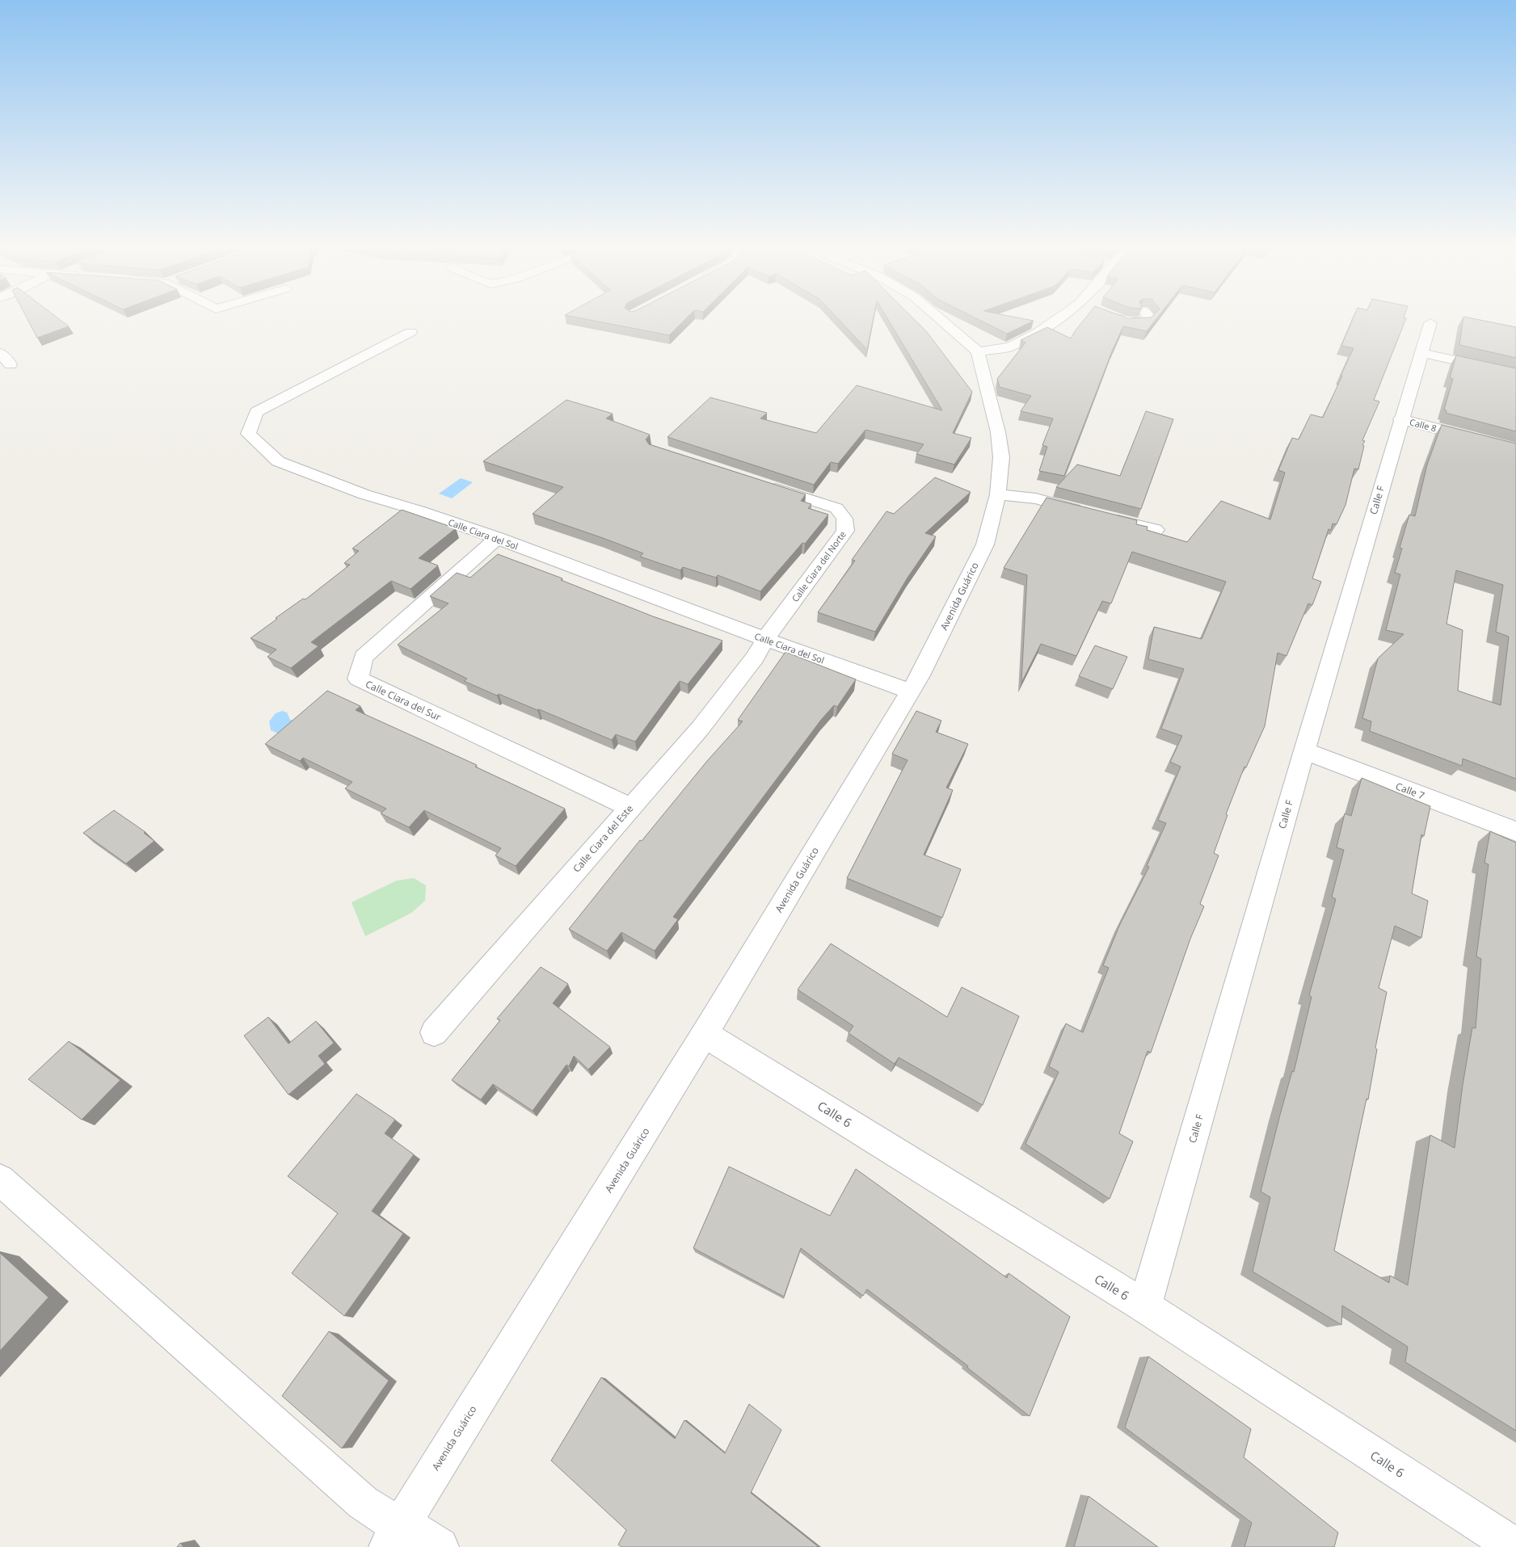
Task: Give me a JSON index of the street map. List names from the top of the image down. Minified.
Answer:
{"streets":{"street":["Calle 8","Calle F","Calle Ciara del Sol","Calle Ciara del Norte","Avenida Guárico","Calle Ciara del Sur","Calle 7","Calle Ciara del Este","Calle 6"]},"crossings":[["Calle 8","Calle F"],["Calle F","Calle 7"],["Calle F","Calle 6"],["Calle Ciara del Sol","Calle Ciara del Norte"],["Calle Ciara del Sol","Avenida Guárico"],["Calle Ciara del Sol","Calle Ciara del Sur"],["Calle Ciara del Sol","Calle Ciara del Este"],["Calle Ciara del Norte","Calle Ciara del Este"],["Avenida Guárico","Calle 6"],["Calle Ciara del Sur","Calle Ciara del Este"]]}
